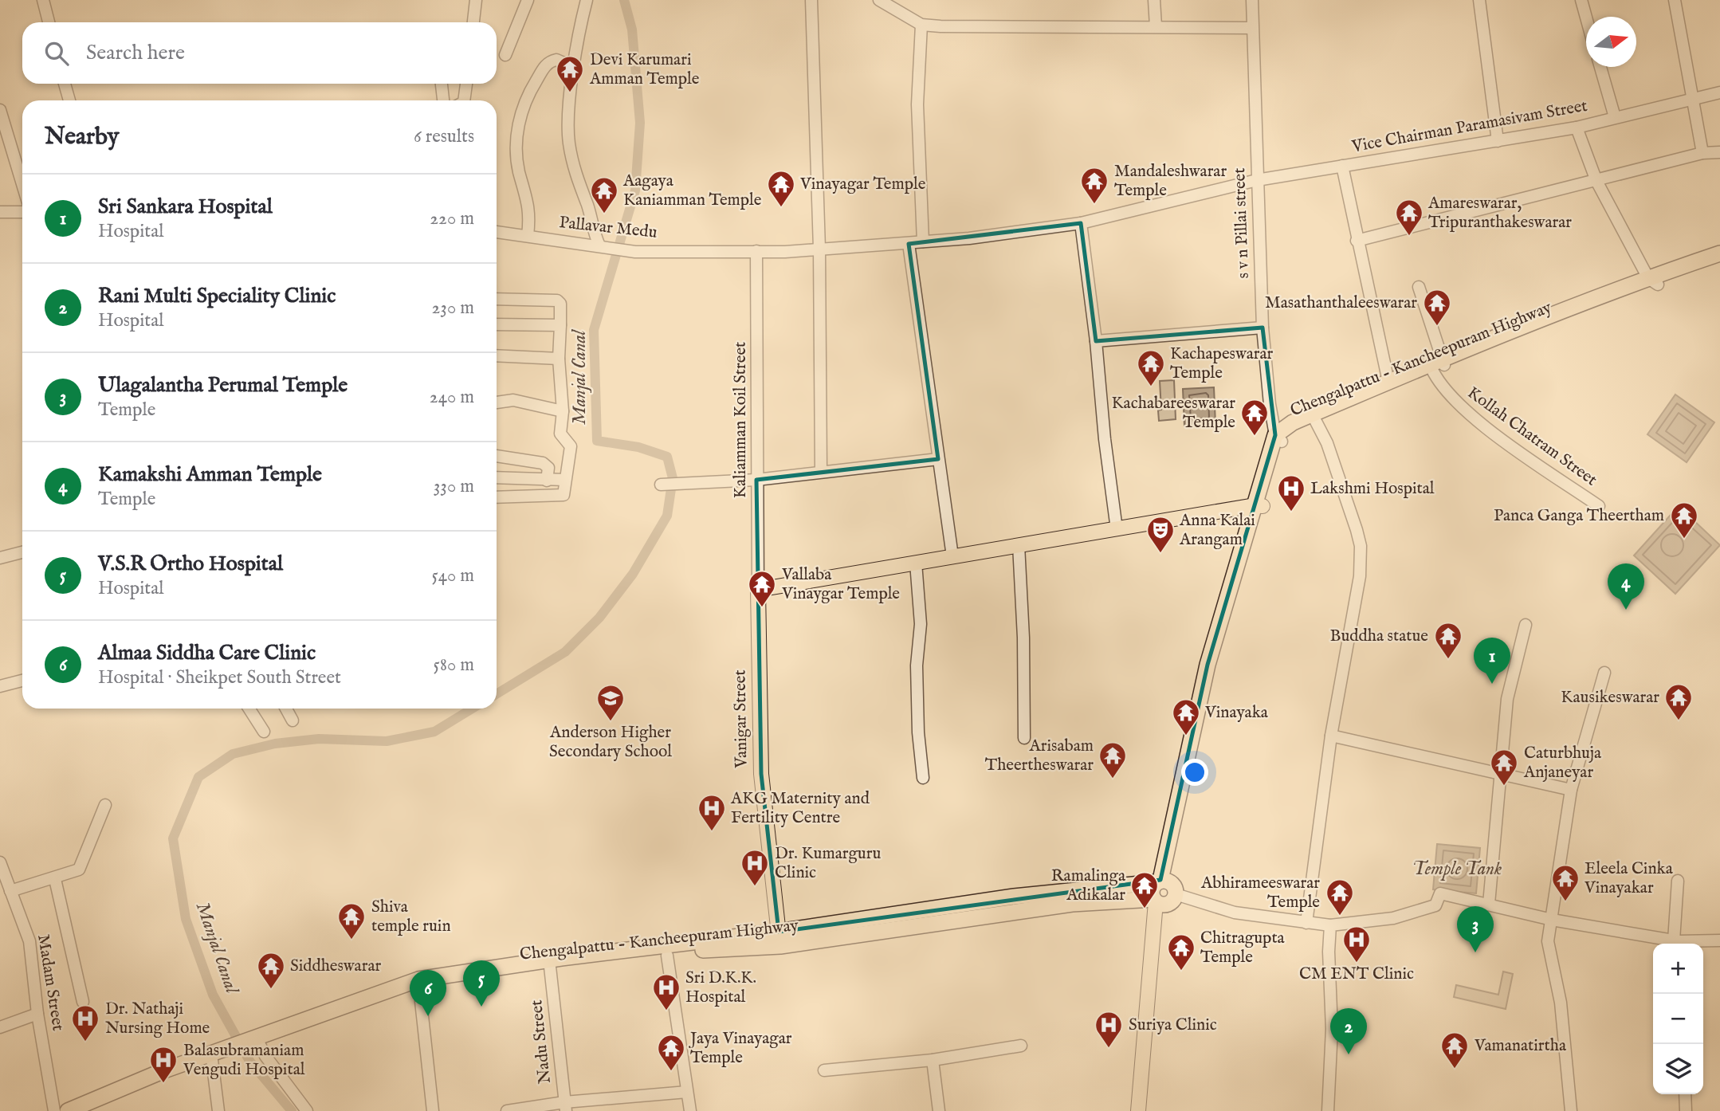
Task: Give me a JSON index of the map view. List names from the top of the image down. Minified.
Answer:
{"streets":{"highway":["Chengalpattu - Kancheepuram Highway"],"main road":["Vanigar Street"],"street":["Vice Chairman Paramasivam Street","s v n Pillai street","Pallavar Medu","Kaliamman Koil Street","Kollah Chatram Street","Madam Street","Nadu Street"]},"crossings":[["Vice Chairman Paramasivam Street","s v n Pillai street"],["Vice Chairman Paramasivam Street","Pallavar Medu"],["s v n Pillai street","Chengalpattu - Kancheepuram Highway"],["Pallavar Medu","Kaliamman Koil Street"],["Chengalpattu - Kancheepuram Highway","Kollah Chatram Street"],["Chengalpattu - Kancheepuram Highway","Vanigar Street"],["Chengalpattu - Kancheepuram Highway","Nadu Street"],["Kaliamman Koil Street","Vanigar Street"]],"water":["Manjal Canal","Temple Tank"],"places":{"temple":["Devi Karumari Amman Temple","Mandaleshwarar Temple","Vinayagar Temple","Aagaya Kaniamman Temple","Amareswarar, Tripuranthakeswarar","Masathanthaleeswarar","Kachapeswarar Temple","Kachabareeswarar Temple","Panca Ganga Theertham","Vallaba Vinaygar Temple","Buddha statue","Kausikeswarar","Vinayaka","Arisabam Theertheswarar","Caturbhuja Anjaneyar","Eleela Cinka Vinayakar","Ramalinga Adikalar","Abhirameeswarar Temple","Shiva temple ruin","Chitragupta Temple","Siddheswarar","Vamanatirtha","Jaya Vinayagar Temple"],"hospital":["Lakshmi Hospital","AKG Maternity and Fertility Centre","Dr. Kumarguru Clinic","CM ENT Clinic","Sri D.K.K. Hospital","Dr. Nathaji Nursing Home","Suriya Clinic","Balasubramaniam Vengudi Hospital"],"theatre":["Anna Kalai Arangam"],"school or university":["Anderson Higher Secondary School"]},"north":"right","page":{"search":"Search here","heading":["Nearby","6 results"],"list":[{"mark":"1","name":"Sri Sankara Hospital","note":"Hospital","value":"220 m"},{"mark":"2","name":"Rani Multi Speciality Clinic","note":"Hospital","value":"230 m"},{"mark":"3","name":"Ulagalantha Perumal Temple","note":"Temple","value":"240 m"},{"mark":"4","name":"Kamakshi Amman Temple","note":"Temple","value":"330 m"},{"mark":"5","name":"V.S.R Ortho Hospital","note":"Hospital","value":"540 m"},{"mark":"6","name":"Almaa Siddha Care Clinic","note":"Hospital · Sheikpet South Street","value":"580 m"}],"pins":["4","1","3","5","6","2"],"map_buttons":["+","−"]}}
